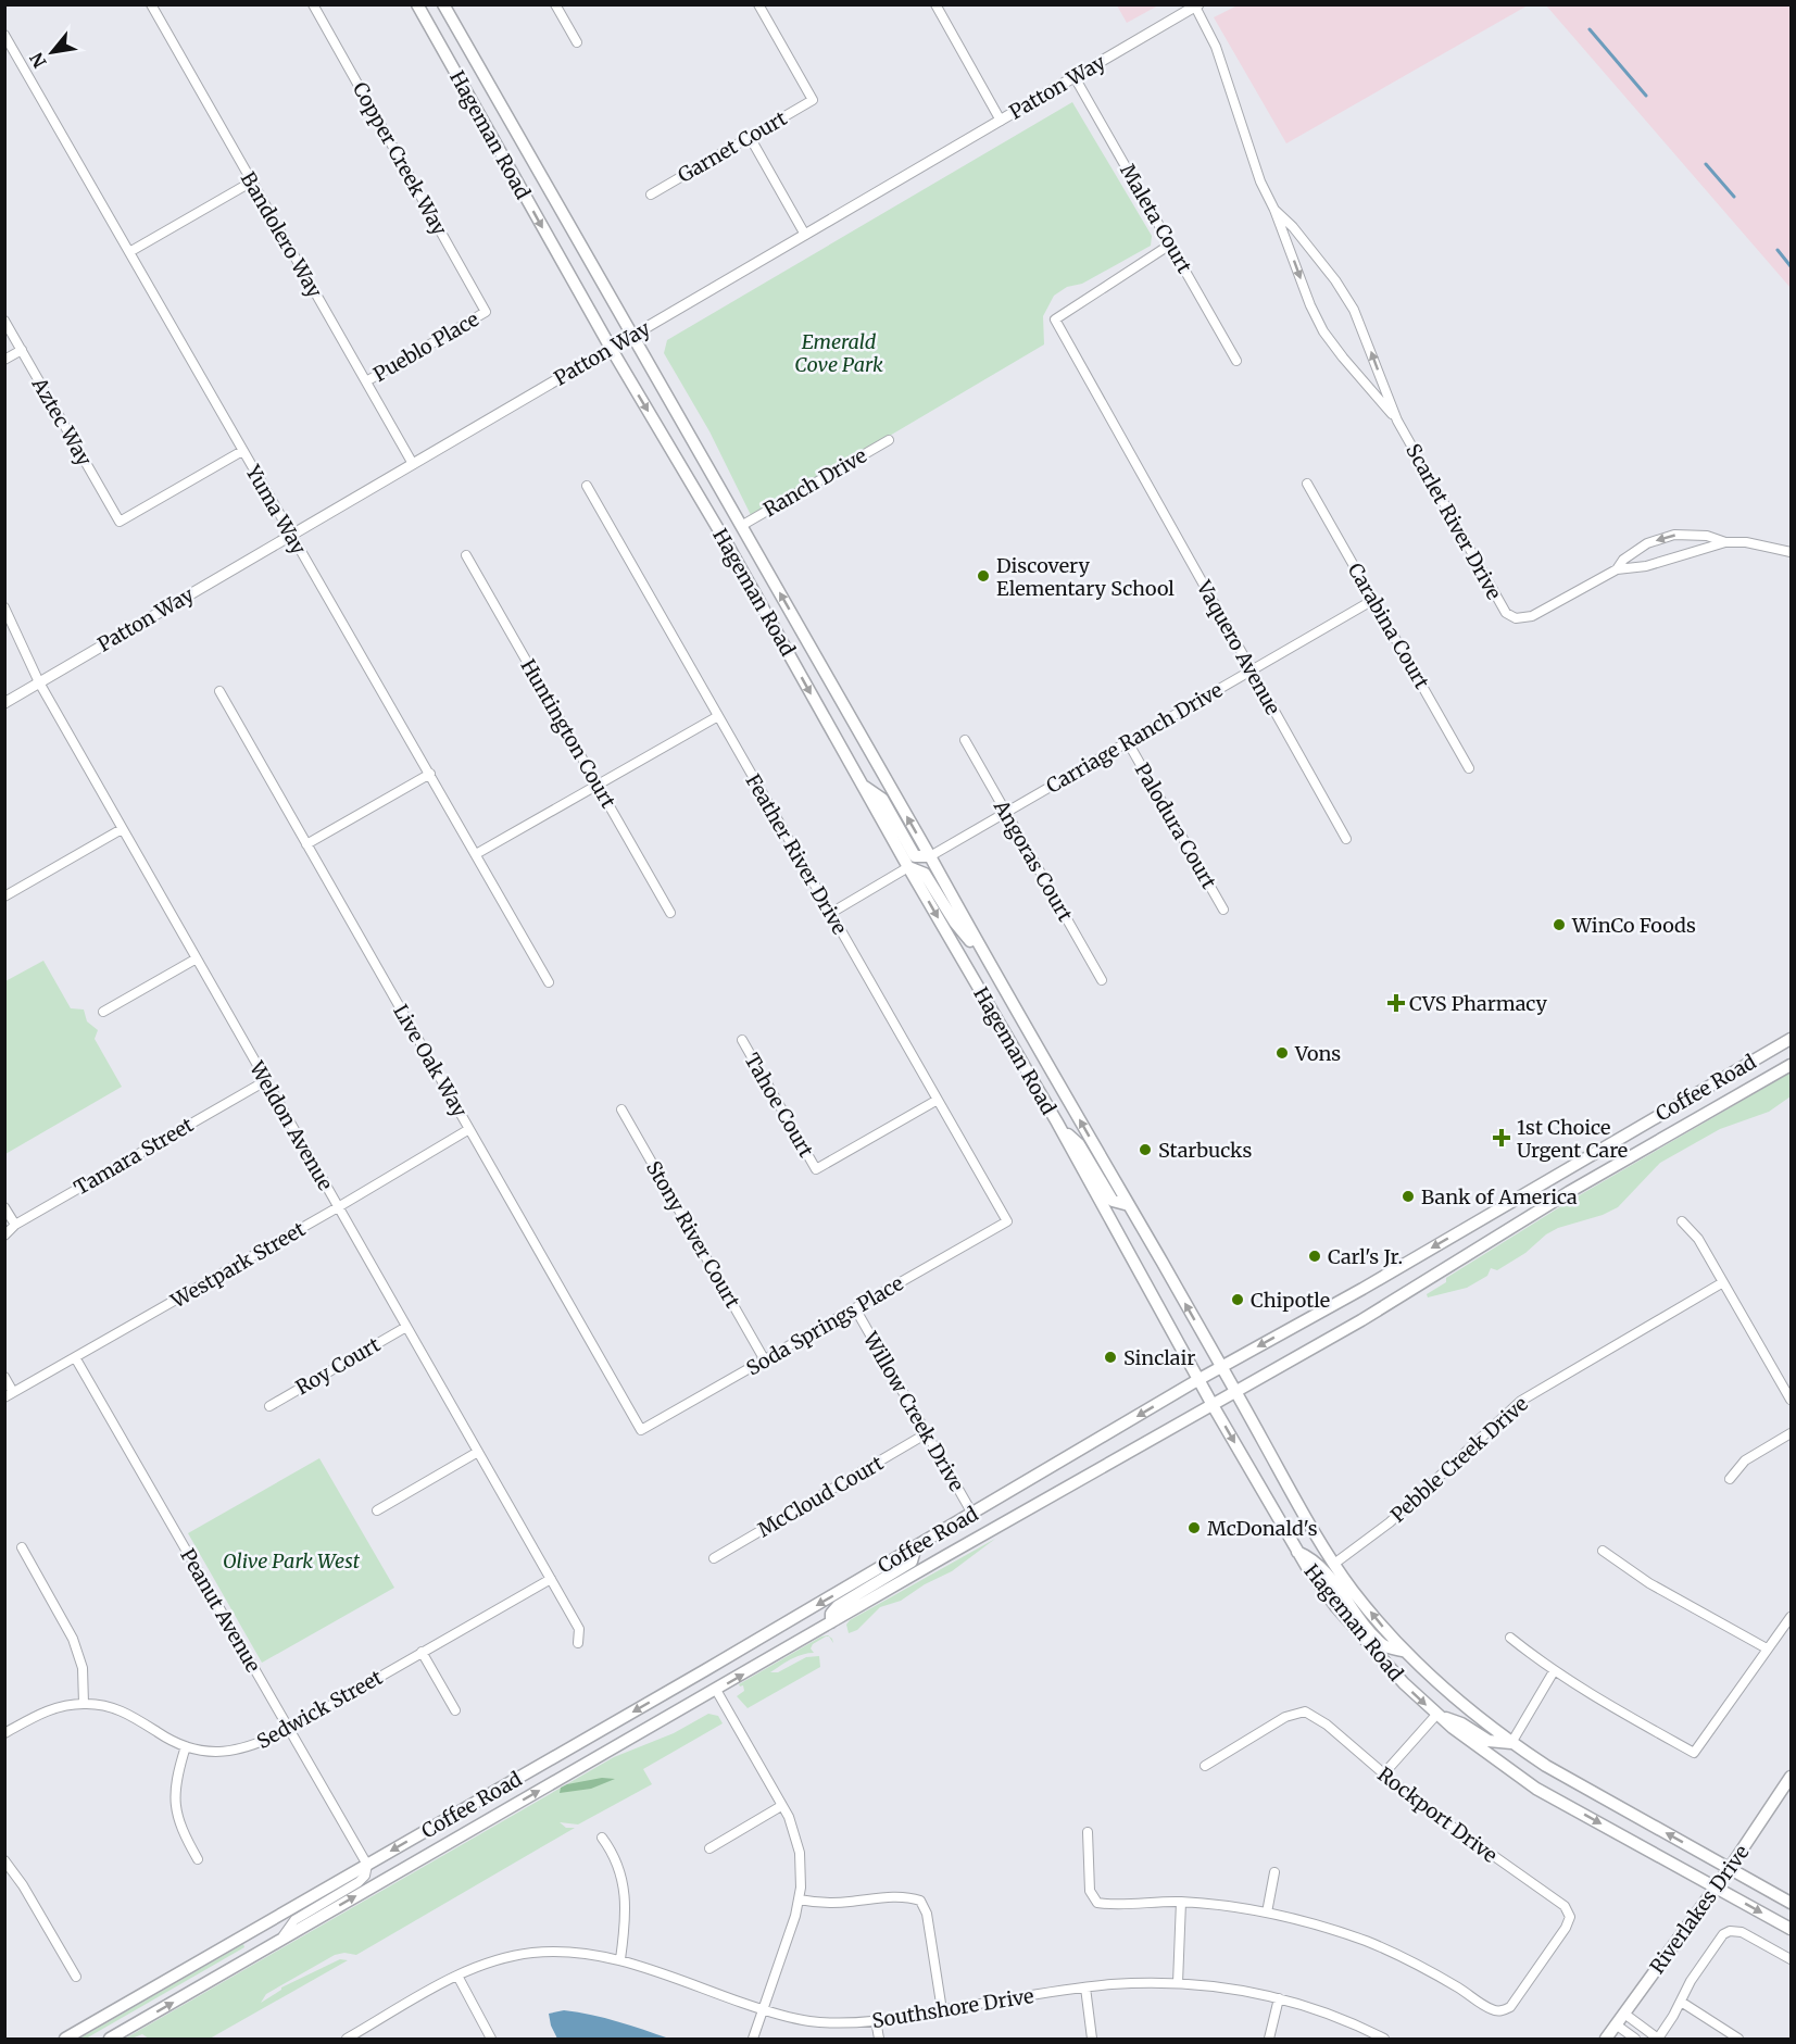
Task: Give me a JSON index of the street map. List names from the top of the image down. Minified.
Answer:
{"streets":{"main road":["Hageman Road","Coffee Road","Riverlakes Drive"],"street":["Patton Way","Garnet Court","Copper Creek Way","Maleta Court","Bandolero Way","Pueblo Place","Aztec Way","Ranch Drive","Yuma Way","Scarlet River Drive","Carabina Court","Vaquero Avenue","Huntington Court","Carriage Ranch Drive","Palodura Court","Feather River Drive","Angoras Court","Live Oak Way","Tahoe Court","Weldon Avenue","Tamara Street","Stony River Court","Westpark Street","Soda Springs Place","Roy Court","Willow Creek Drive","Pebble Creek Drive","McCloud Court","Peanut Avenue","Sedwick Street","Rockport Drive","Southshore Drive"]},"crossings":[["Patton Way","Hageman Road"],["Patton Way","Maleta Court"],["Patton Way","Bandolero Way"],["Patton Way","Yuma Way"],["Patton Way","Scarlet River Drive"],["Patton Way","Weldon Avenue"],["Hageman Road","Ranch Drive"],["Hageman Road","Carriage Ranch Drive"],["Hageman Road","Coffee Road"],["Hageman Road","Pebble Creek Drive"],["Hageman Road","Riverlakes Drive"],["Copper Creek Way","Pueblo Place"],["Maleta Court","Vaquero Avenue"],["Bandolero Way","Pueblo Place"],["Aztec Way","Yuma Way"],["Carabina Court","Carriage Ranch Drive"],["Vaquero Avenue","Carriage Ranch Drive"],["Carriage Ranch Drive","Palodura Court"],["Carriage Ranch Drive","Angoras Court"],["Feather River Drive","Tahoe Court"],["Feather River Drive","Soda Springs Place"],["Live Oak Way","Westpark Street"],["Live Oak Way","Soda Springs Place"],["Coffee Road","Willow Creek Drive"],["Coffee Road","Peanut Avenue"],["Weldon Avenue","Tamara Street"],["Weldon Avenue","Westpark Street"],["Weldon Avenue","Roy Court"],["Weldon Avenue","Sedwick Street"],["Stony River Court","Soda Springs Place"],["Westpark Street","Peanut Avenue"],["Soda Springs Place","Willow Creek Drive"],["Willow Creek Drive","McCloud Court"],["Peanut Avenue","Sedwick Street"]],"parks":["Emerald Cove Park","Olive Park West"],"places":{"other":["Discovery Elementary School","WinCo Foods","Vons","Starbucks","Bank of America","Carl's Jr.","Chipotle","Sinclair","McDonald's"],"health":["CVS Pharmacy","1st Choice Urgent Care"]},"north":"bottom left"}
